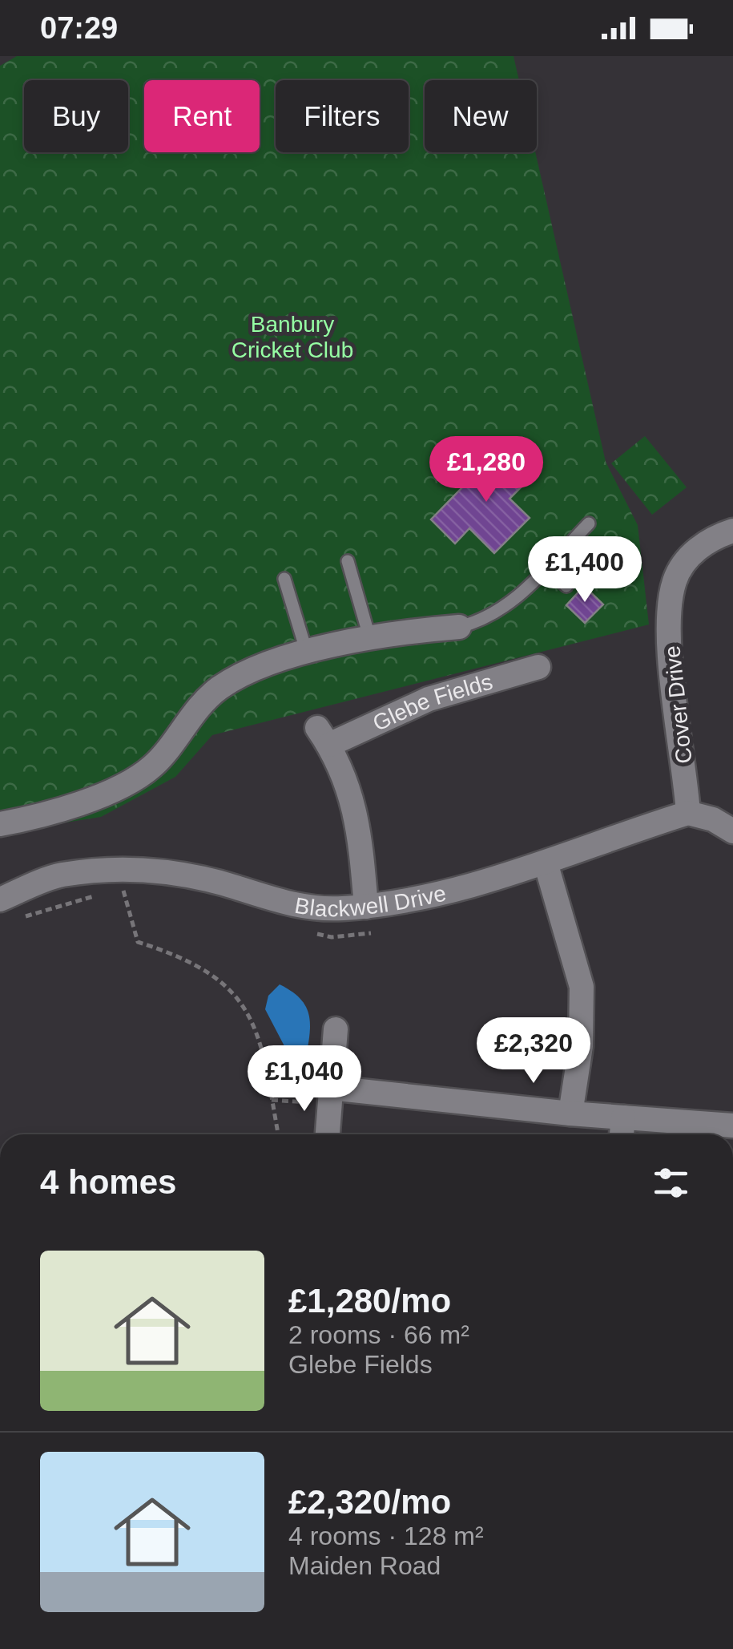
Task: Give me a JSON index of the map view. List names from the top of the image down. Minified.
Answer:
{"streets":{"street":["Glebe Fields","Cover Drive","Blackwell Drive"]},"crossings":[["Glebe Fields","Blackwell Drive"],["Cover Drive","Blackwell Drive"]],"parks":["Banbury Cricket Club"],"page":{"status":"07:29","chip":["Buy","Rent","Filters","New"],"price":["£1,280","£1,400","£2,320","£1,040"],"heading":"4 homes","list":[{"name":"£1,280/mo","note":"2 rooms · 66 m² · Glebe Fields"},{"name":"£2,320/mo","note":"4 rooms · 128 m² · Maiden Road"}]}}
